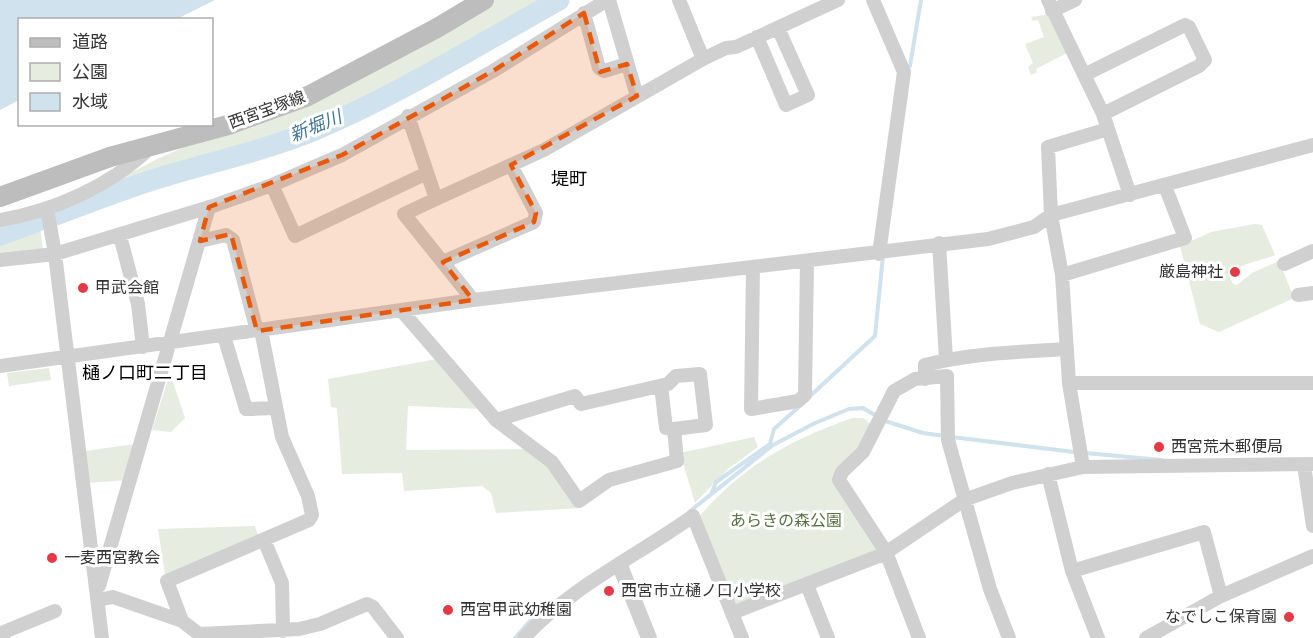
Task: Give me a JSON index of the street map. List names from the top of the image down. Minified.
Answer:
{"streets":{"main road":["西宮宝塚線"]},"districts":["堤町","樋ノ口町二丁目"],"water":["新堀川"],"parks":["あらきの森公園"],"places":["厳島神社","甲武会館","西宮荒木郵便局","一麦西宮教会","西宮市立樋ノ口小学校","西宮甲武幼稚園","なでしこ保育園"],"legend":["道路","公園","水域"]}
